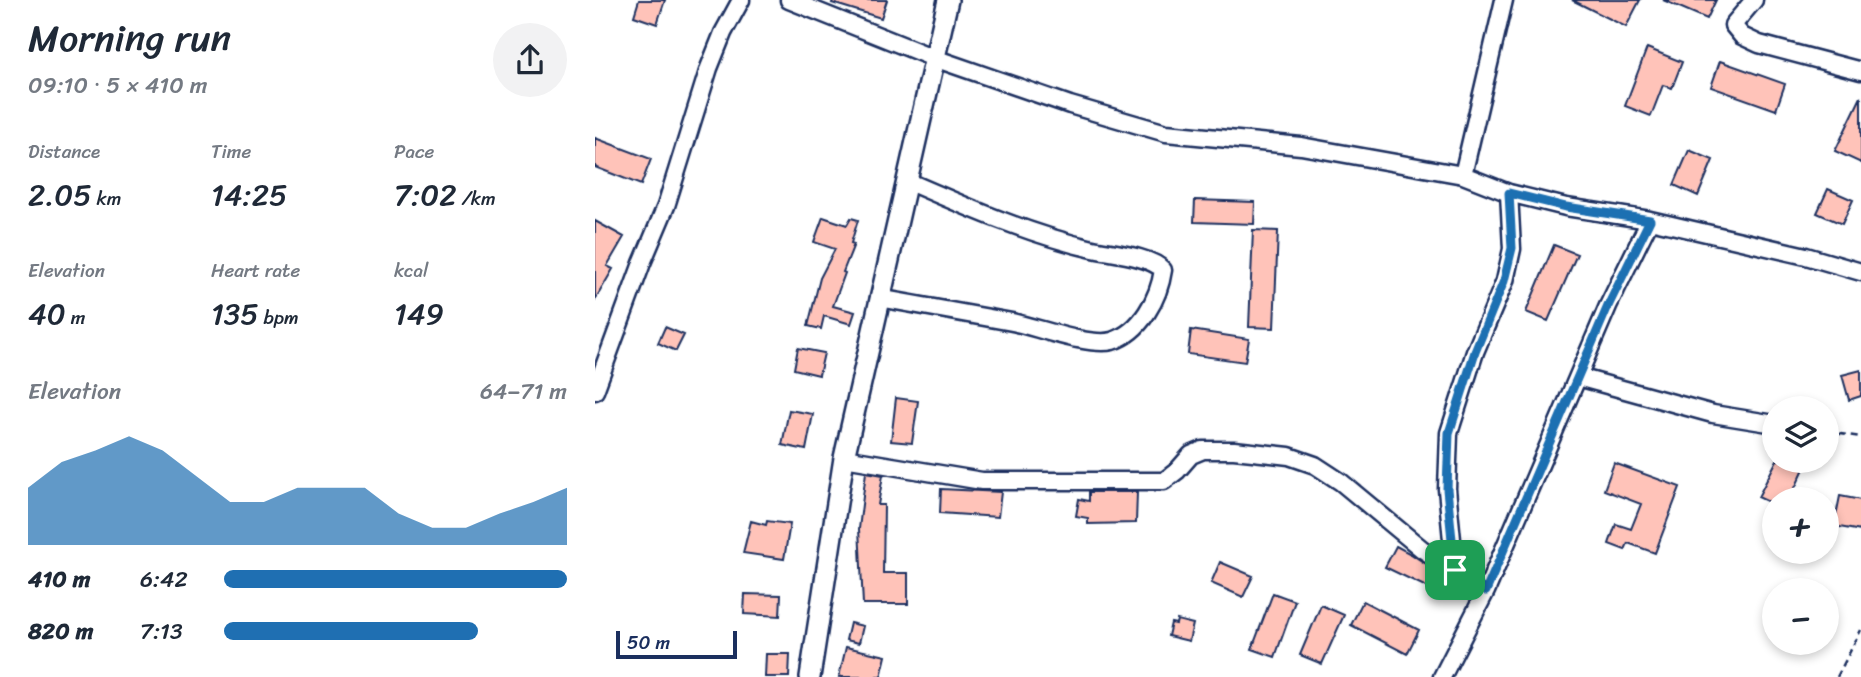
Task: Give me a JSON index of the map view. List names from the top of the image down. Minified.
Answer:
{"scale_bar":"50 m","page":{"heading":["Morning run","09:10 · 5 × 410 m"],"stats":[["Distance","2.05 km"],["Time","14:25"],["Pace","7:02 /km"],["Elevation","40 m"],["Heart rate","135 bpm"],["kcal","149"]],"chart":["Elevation","64–71 m"],"map_buttons":["+","−"],"list":[{"name":"410 m","note":"6:42"},{"name":"820 m","note":"7:13"}],"scale":"50 m"}}
